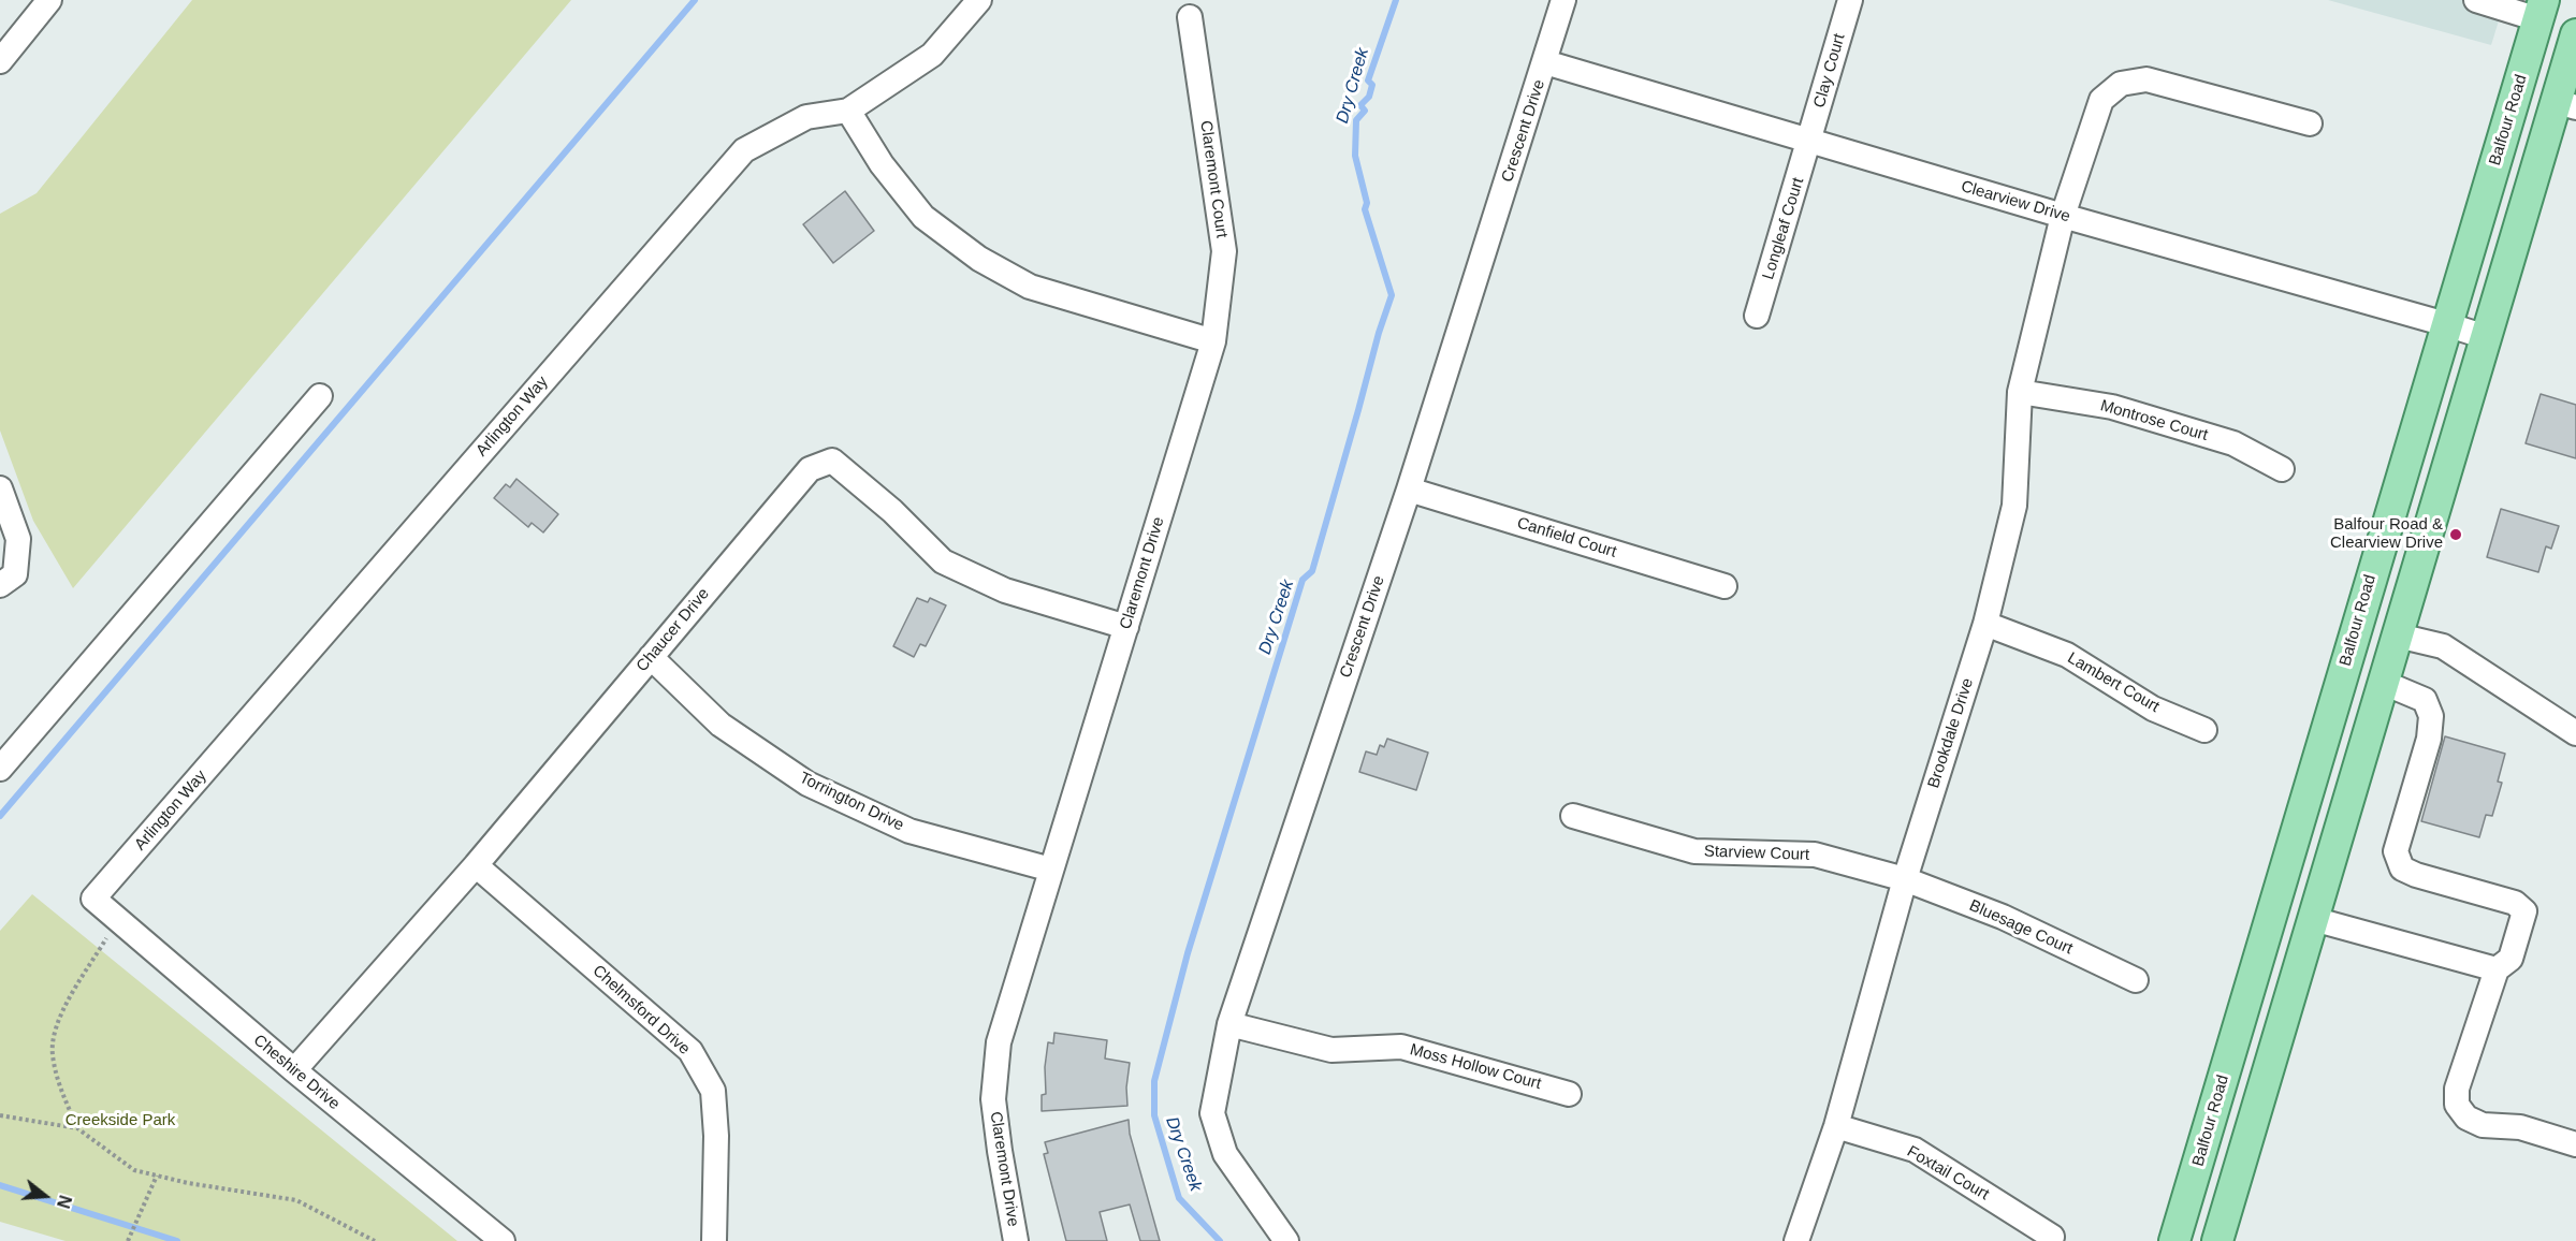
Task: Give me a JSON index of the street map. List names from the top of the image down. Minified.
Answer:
{"streets":{"main road":["Balfour Road"],"street":["Clay Court","Crescent Drive","Claremont Court","Clearview Drive","Longleaf Court","Arlington Way","Montrose Court","Canfield Court","Claremont Drive","Chaucer Drive","Lambert Court","Brookdale Drive","Torrington Drive","Starview Court","Bluesage Court","Chelmsford Drive","Moss Hollow Court","Cheshire Drive","Foxtail Court"]},"crossings":[["Clay Court","Clearview Drive"],["Clay Court","Longleaf Court"],["Balfour Road","Clearview Drive"],["Crescent Drive","Clearview Drive"],["Crescent Drive","Canfield Court"],["Crescent Drive","Moss Hollow Court"],["Claremont Court","Claremont Drive"],["Clearview Drive","Longleaf Court"],["Clearview Drive","Brookdale Drive"],["Arlington Way","Cheshire Drive"],["Montrose Court","Brookdale Drive"],["Claremont Drive","Chaucer Drive"],["Claremont Drive","Torrington Drive"],["Chaucer Drive","Torrington Drive"],["Chaucer Drive","Chelmsford Drive"],["Chaucer Drive","Cheshire Drive"],["Lambert Court","Brookdale Drive"],["Brookdale Drive","Starview Court"],["Brookdale Drive","Bluesage Court"],["Brookdale Drive","Foxtail Court"],["Starview Court","Bluesage Court"]],"water":["Dry Creek"],"parks":["Creekside Park"],"places":["Balfour Road & Clearview Drive"],"north":"right"}
